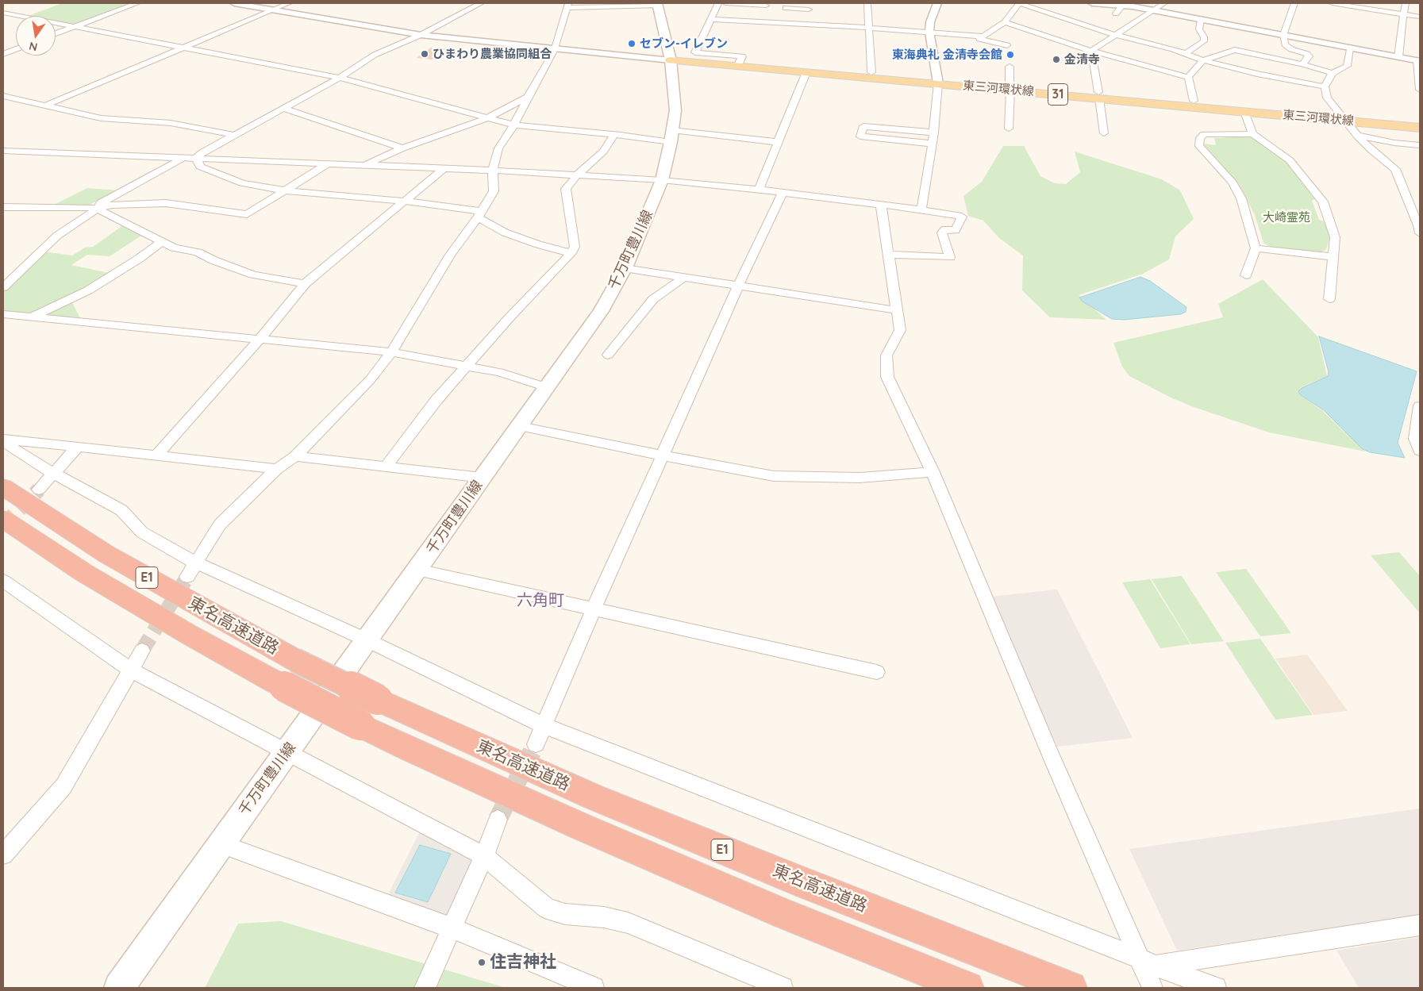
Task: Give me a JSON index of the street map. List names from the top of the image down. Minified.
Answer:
{"streets":{"highway":["E1","東名高速道路"],"main road":["東三河環状線","31","千万町豊川線"]},"crossings":[["東三河環状線","千万町豊川線"]],"districts":["六角町"],"parks":["大崎霊苑"],"places":["セブン-イレブン","ひまわり農業協同組合","東海典礼 金清寺会館","金清寺","住吉神社"],"north":"bottom"}
